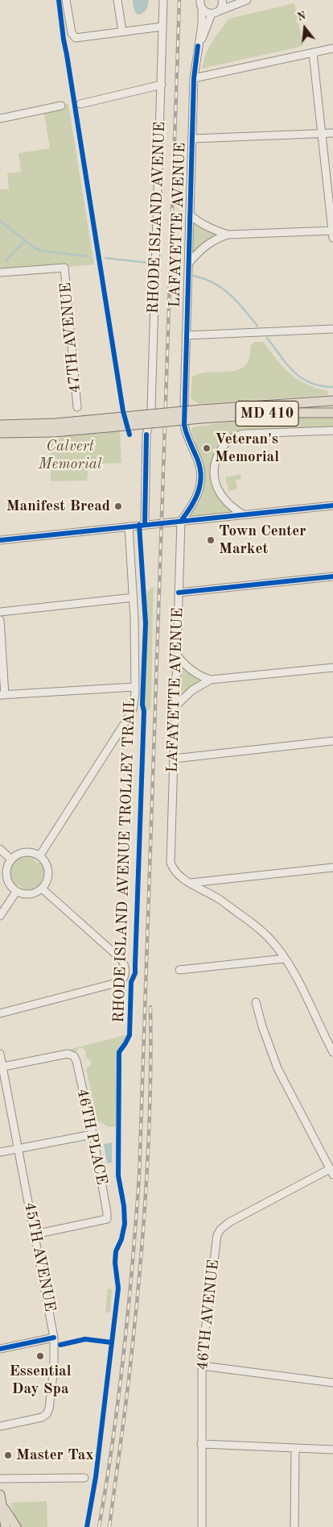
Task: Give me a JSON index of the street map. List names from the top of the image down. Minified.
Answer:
{"streets":{"main road":["MD 410"],"street":["RHODE ISLAND AVENUE","LAFAYETTE AVENUE","47TH AVENUE","46TH PLACE","45TH AVENUE","46TH AVENUE"],"cycle path":["RHODE ISLAND AVENUE TROLLEY TRAIL"]},"crossings":[["46TH PLACE","45TH AVENUE"]],"parks":["Calvert Memorial"],"places":["Veteran's Memorial","Manifest Bread","Town Center Market","Essential Day Spa","Master Tax"],"north":"top"}
